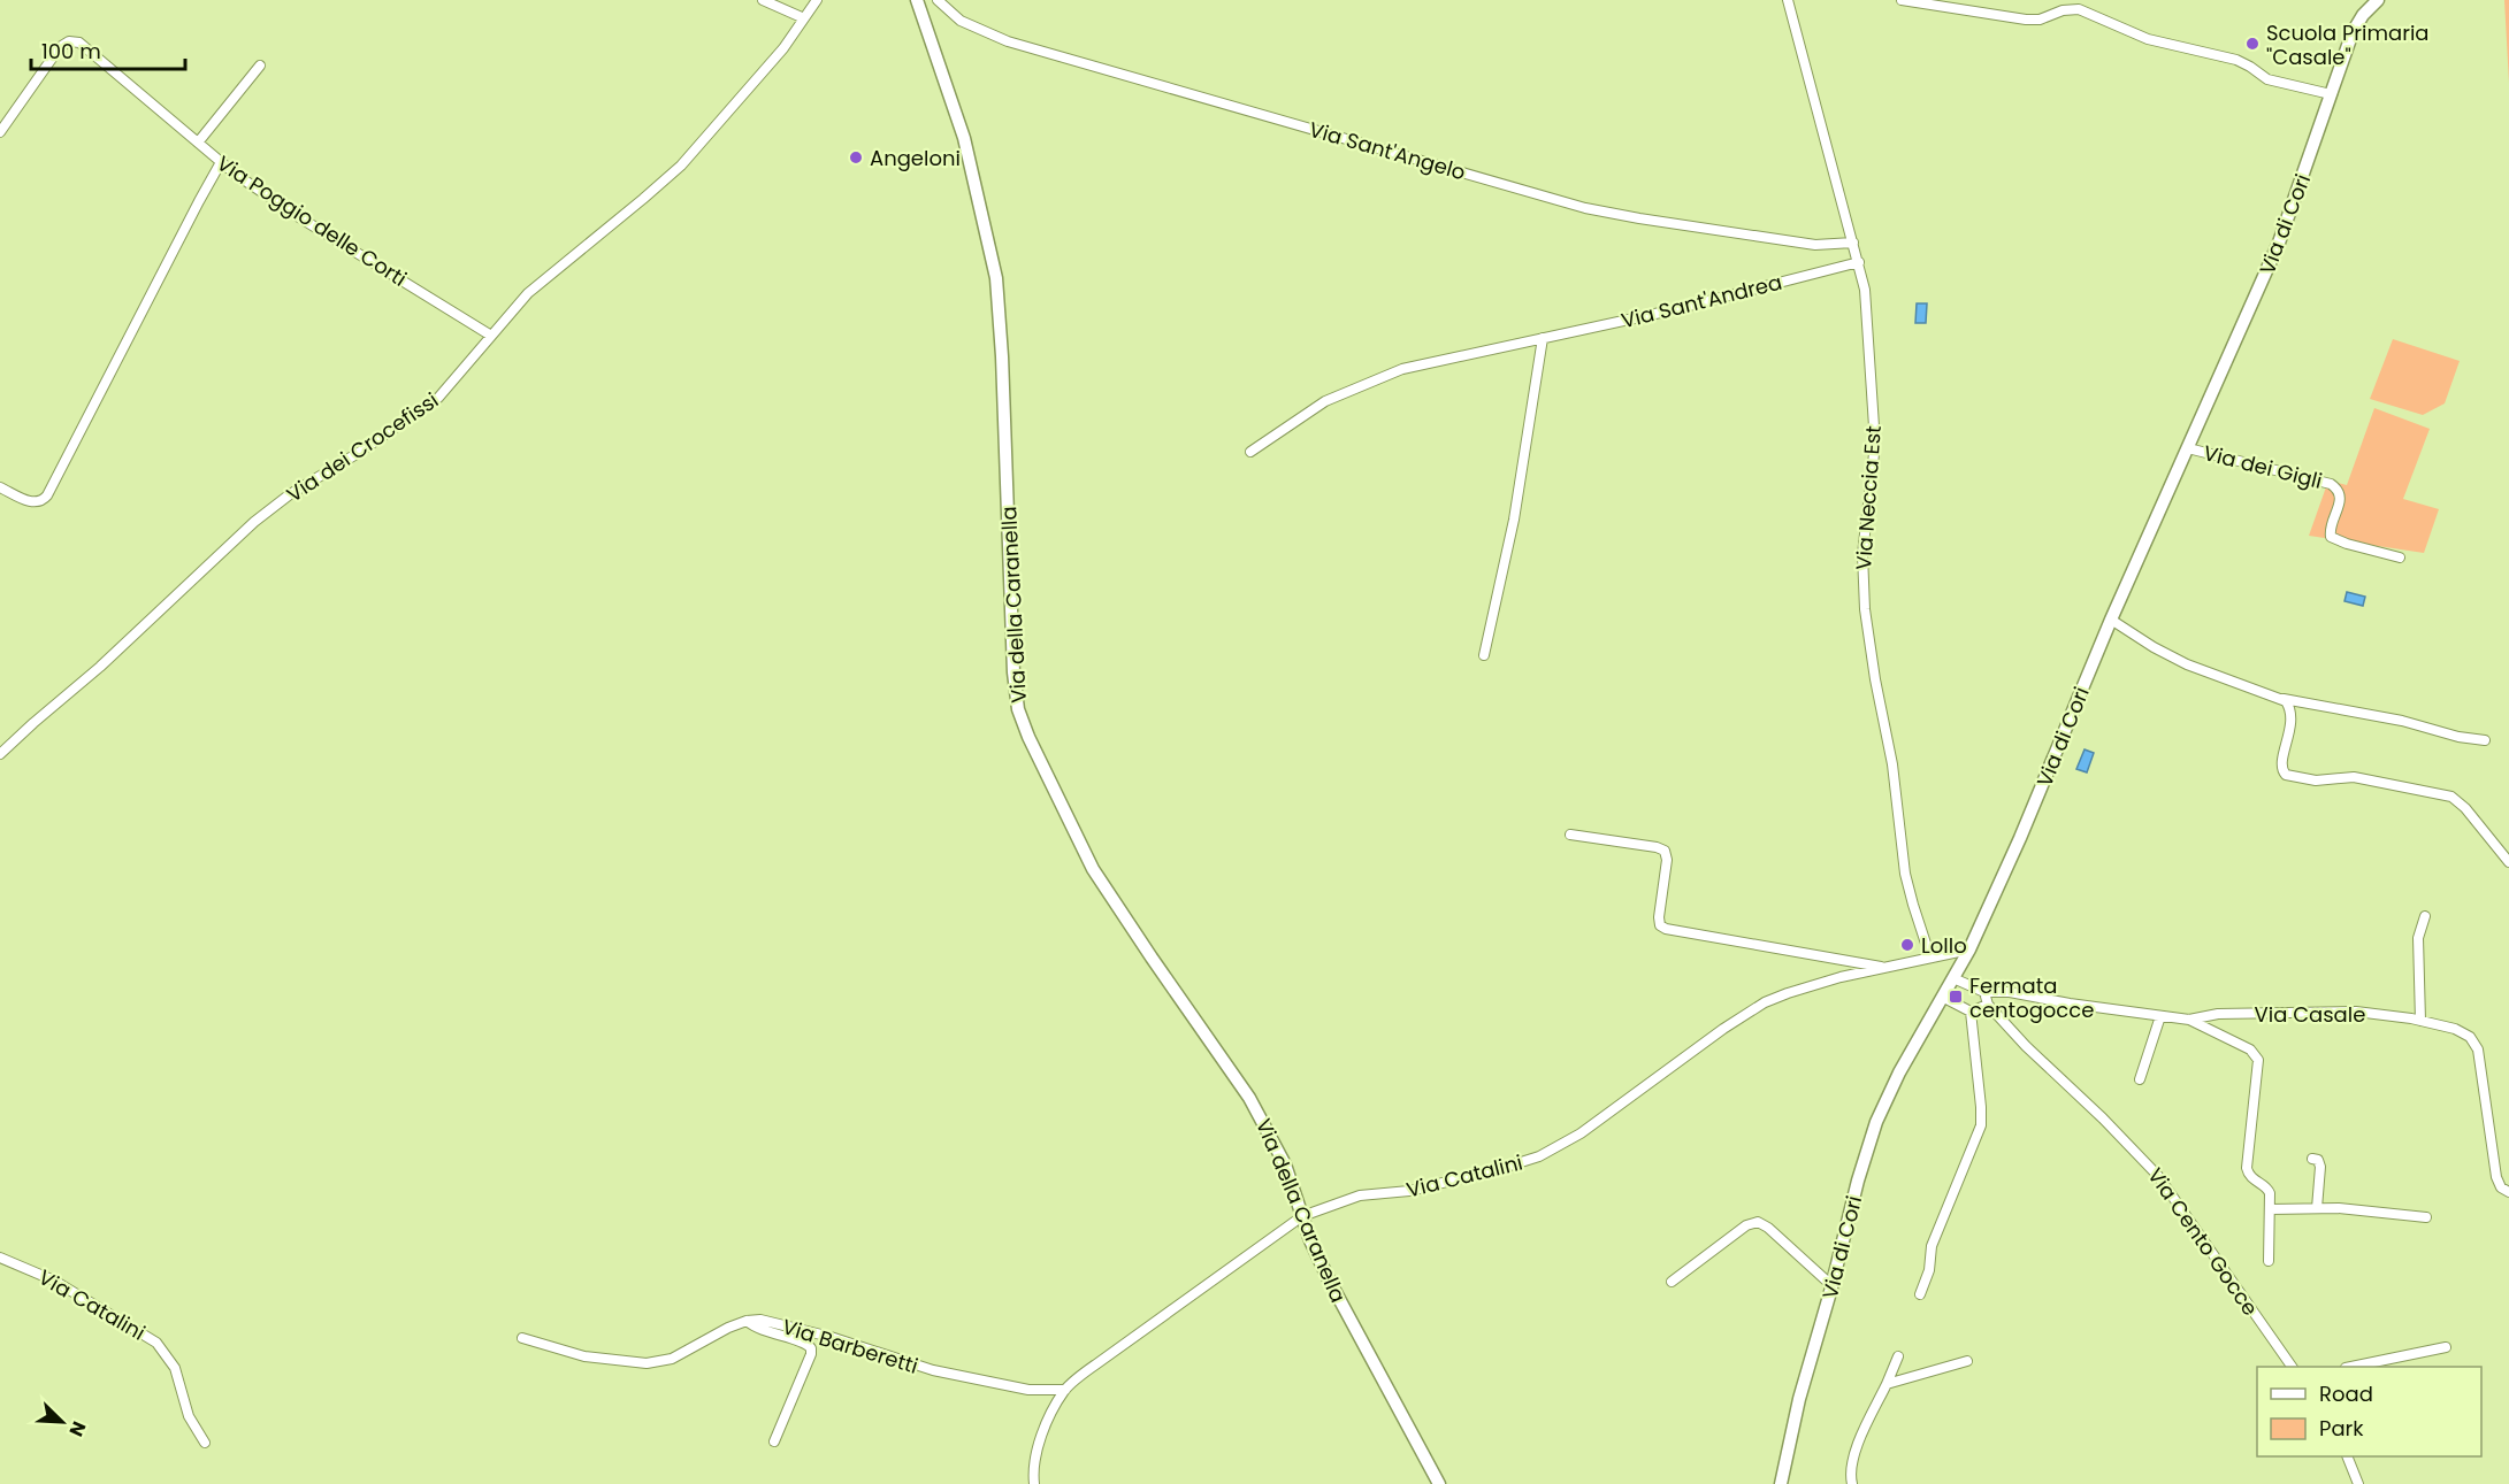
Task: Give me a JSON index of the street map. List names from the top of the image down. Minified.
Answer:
{"streets":{"main road":["Via di Cori","Via della Caranella"],"street":["Via Sant'Angelo","Via Poggio delle Corti","Via Sant'Andrea","Via dei Crocefissi","Via dei Gigli","Via Neccia Est","Via Casale","Via Catalini","Via Cento Gocce","Via Barberetti"]},"crossings":[["Via Sant'Angelo","Via Neccia Est"],["Via Poggio delle Corti","Via dei Crocefissi"],["Via di Cori","Via dei Gigli"],["Via di Cori","Via Catalini"],["Via Sant'Andrea","Via Neccia Est"],["Via Neccia Est","Via Catalini"],["Via della Caranella","Via Catalini"],["Via Catalini","Via Barberetti"]],"places":{"other":["Scuola Primaria \"Casale\"","Angeloni","Lollo"],"transit":["Fermata centogocce"]},"legend":["Road","Park"],"scale_bar":"100 m","north":"bottom right"}
